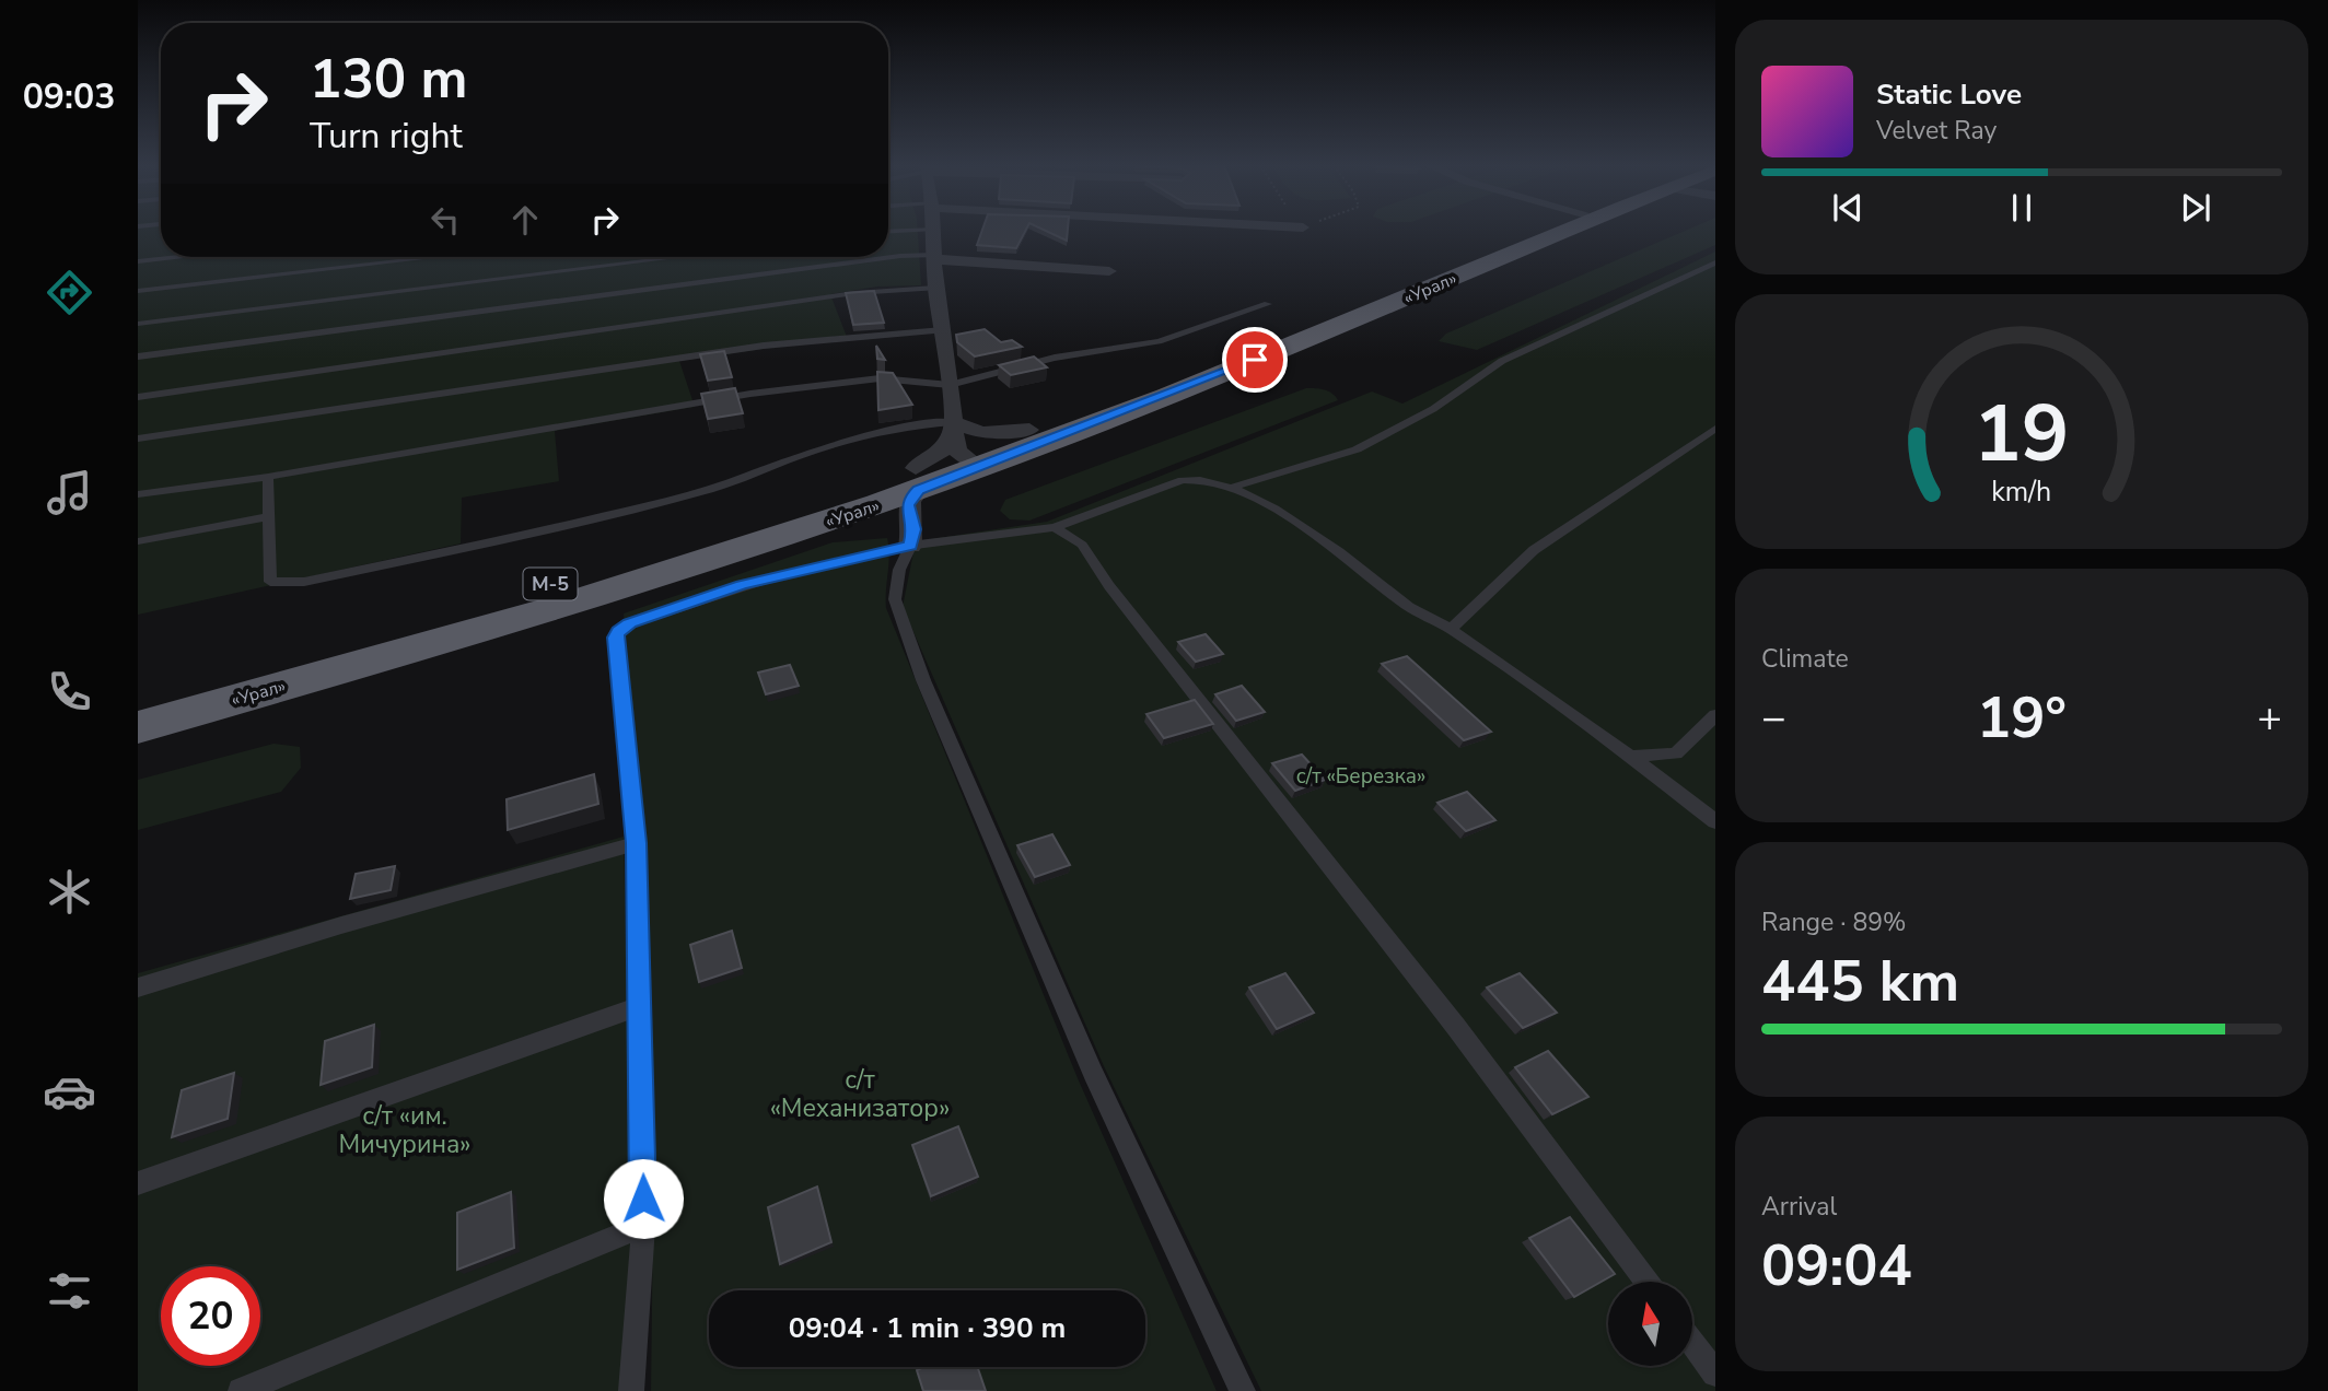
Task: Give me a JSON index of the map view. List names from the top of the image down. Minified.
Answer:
{"streets":{"highway":["«Урал»","М-5"]},"parks":["с/т «Березка»","с/т «Механизатор»","с/т «им. Мичурина»"],"north":"top","page":{"tabs":"09:03","turn":["130 m","Turn right"],"song":["Static Love","Velvet Ray"],"tile":["Climate",["Range · 89%","445 km"],["Arrival","09:04"]],"heat":["−","19°","+"],"limit":"20","trip":"09:04 · 1 min · 390 m","gauge":["19","km/h"]}}
